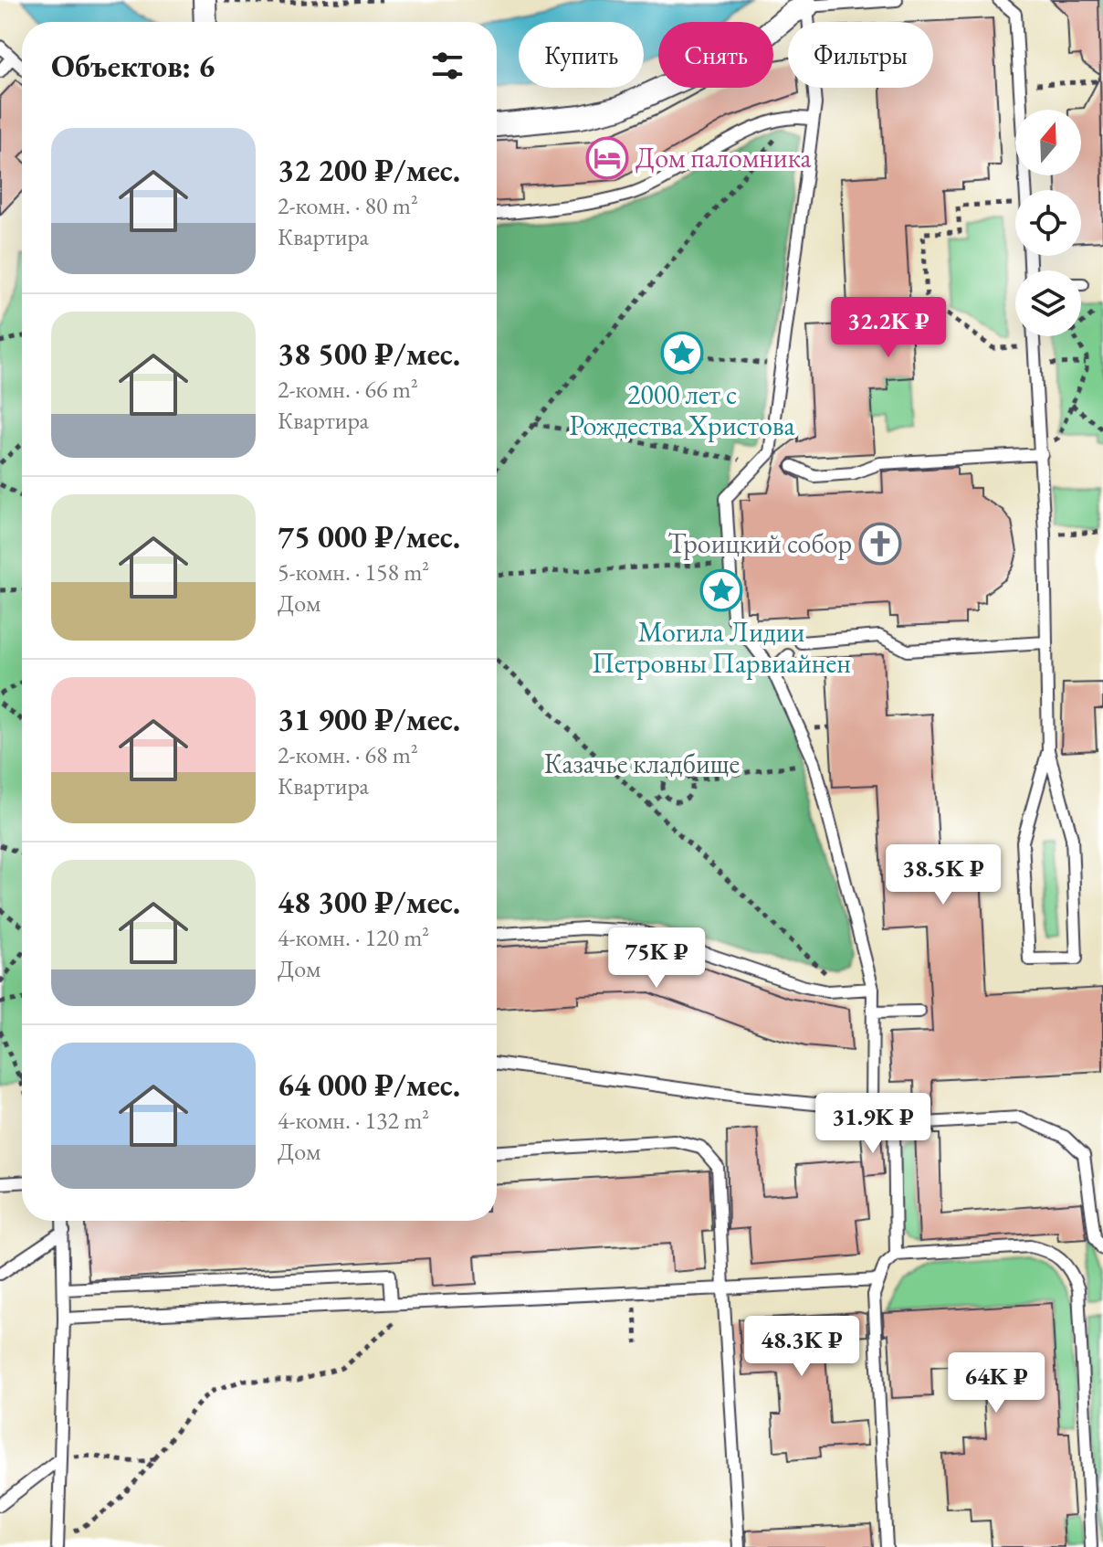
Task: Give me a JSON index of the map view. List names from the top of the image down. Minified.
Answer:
{"parks":["Казачье кладбище"],"places":{"hotel":["Дом паломника"],"place":["2000 лет с Рождества Христова","Могила Лидии Петровны Парвиайнен"],"church":["Троицкий собор"]},"north":"top","page":{"chip":["Купить","Снять","Фильтры"],"heading":"Объектов: 6","list":[{"name":"32 200 ₽/мес.","note":"2-комн. · 80 m² · Квартира"},{"name":"38 500 ₽/мес.","note":"2-комн. · 66 m² · Квартира"},{"name":"75 000 ₽/мес.","note":"5-комн. · 158 m² · Дом"},{"name":"31 900 ₽/мес.","note":"2-комн. · 68 m² · Квартира"},{"name":"48 300 ₽/мес.","note":"4-комн. · 120 m² · Дом"},{"name":"64 000 ₽/мес.","note":"4-комн. · 132 m² · Дом"}],"price":["32.2K ₽","38.5K ₽","75K ₽","31.9K ₽","48.3K ₽","64K ₽"]}}
